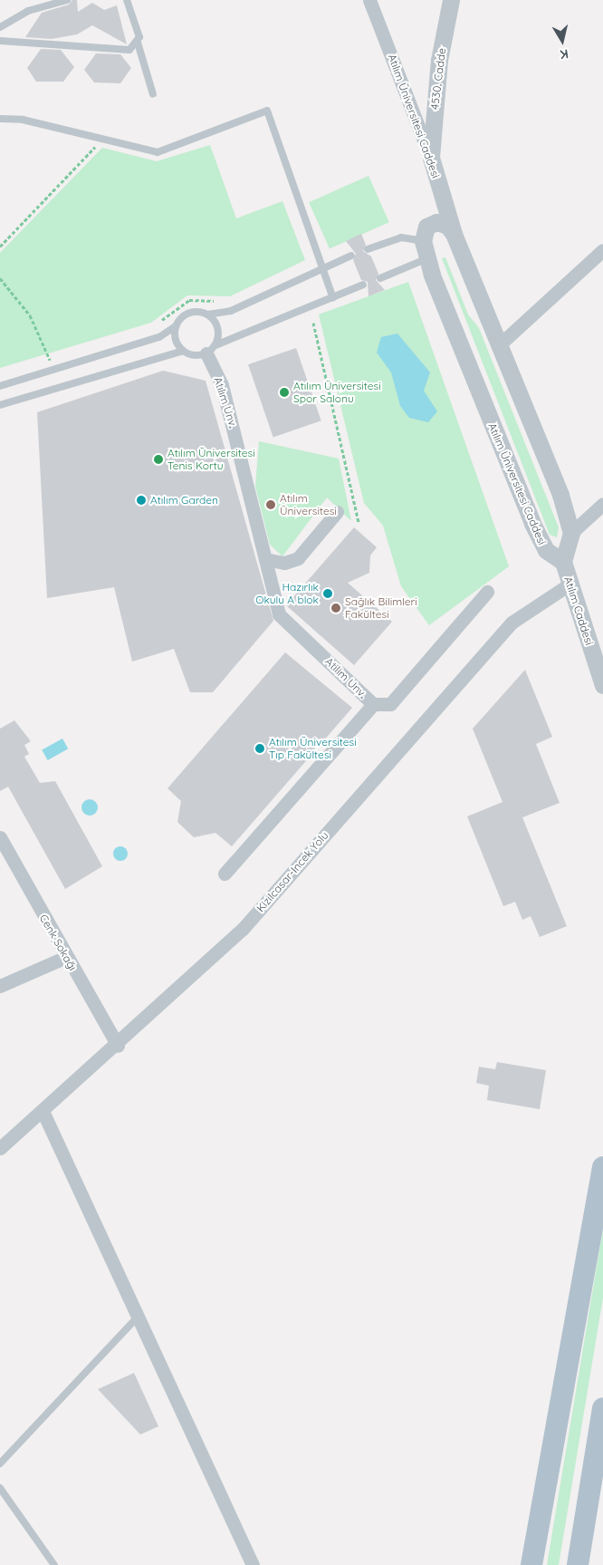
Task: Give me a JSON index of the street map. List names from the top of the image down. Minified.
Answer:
{"streets":{"street":["4530. Cadde","Atılım Üniversitesi Caddesi","Atılım Unv.","Atılım Caddesi","Atilim Unv.","Kizilcasar-Incek Yolu","Cenk Sokağı"]},"crossings":[["4530. Cadde","Atılım Üniversitesi Caddesi"],["Atılım Üniversitesi Caddesi","Atılım Caddesi"],["Atılım Unv.","Atilim Unv."],["Atılım Caddesi","Kizilcasar-Incek Yolu"],["Kizilcasar-Incek Yolu","Cenk Sokağı"]],"places":["Atılım Üniversitesi Spor Salonu","Atılım Üniversitesi Tenis Kortu","Atılım Garden","Atılım Üniversitesi","Hazırlık Okulu A blok","Sağlık Bilimleri Fakültesi","Atılım Üniversitesi Tıp Fakültesi"],"north":"bottom"}
